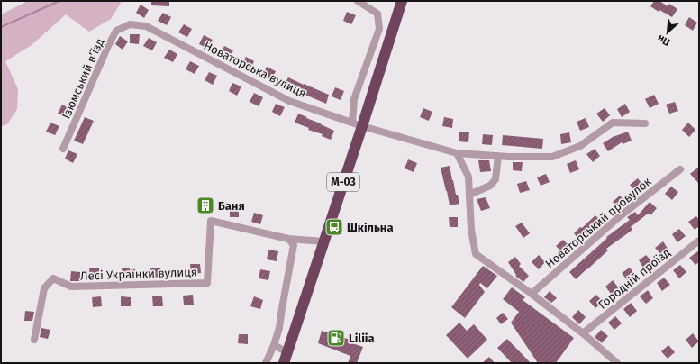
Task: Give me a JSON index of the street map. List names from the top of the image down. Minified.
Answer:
{"streets":{"highway":["М-03"],"street":["Новаторська вулиця","Ізюмський в’їзд","Новаторський провулок","Лесі Українки вулиця","Городній проїзд"]},"crossings":[["Новаторська вулиця","Ізюмський в’їзд"],["Новаторська вулиця","М-03"]],"places":{"building":["Баня"],"bus stop":["Шкільна"],"fuel station":["Liliia"]},"north":"bottom left"}
